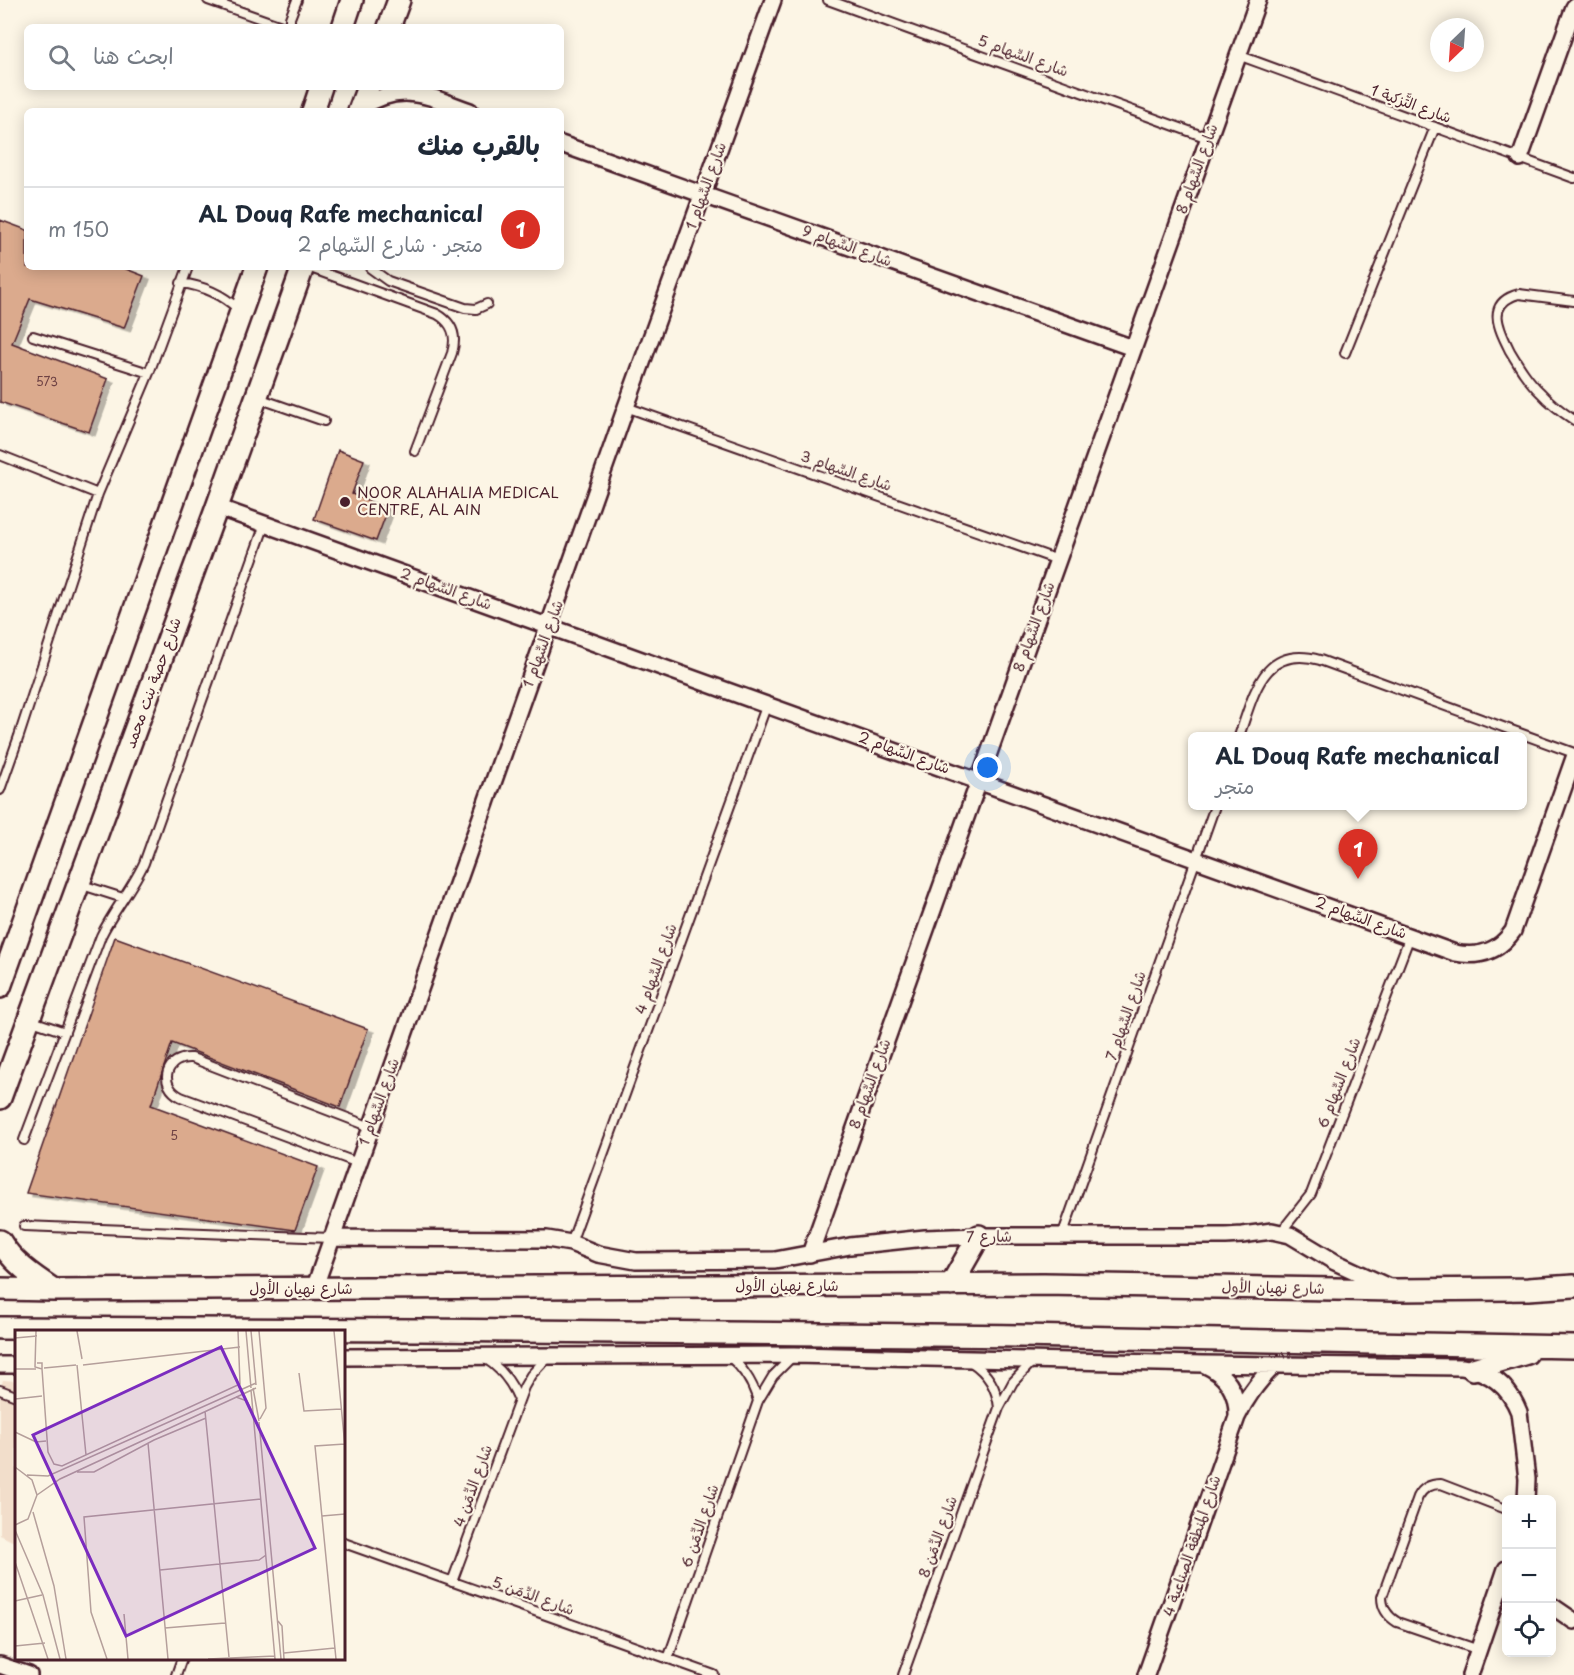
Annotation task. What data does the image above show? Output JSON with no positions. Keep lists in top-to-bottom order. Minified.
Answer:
{"streets":{"main road":["شارع حصة بنت محمد","شارع نهيان الأول"],"street":["شارع السِّهام 8","شارع السِّهام 1","شارع السِّهام 9","شارع السِّهام 2","شارع 7","شارع المنطقة الصناعية 4"],"lane":["شارع السِّهام 5","شارع التَّزكية 1","شارع السِّهام 3","شارع السِّهام 4","شارع السِّهام 7","شارع السِّهام 6","شارع الدِّمَن 4","شارع الدِّمَن 6","شارع الدِّمَن 8","شارع الدِّمَن 5"]},"crossings":[["شارع السِّهام 5","شارع السِّهام 8"],["شارع التَّزكية 1","شارع السِّهام 8"],["شارع السِّهام 8","شارع السِّهام 9"],["شارع السِّهام 8","شارع السِّهام 3"],["شارع السِّهام 8","شارع السِّهام 2"],["شارع السِّهام 8","شارع 7"],["شارع السِّهام 1","شارع السِّهام 9"],["شارع السِّهام 1","شارع السِّهام 3"],["شارع السِّهام 1","شارع السِّهام 2"],["شارع السِّهام 1","شارع 7"],["شارع السِّهام 1","شارع نهيان الأول"],["شارع السِّهام 2","شارع حصة بنت محمد"],["شارع السِّهام 2","شارع السِّهام 4"],["شارع السِّهام 2","شارع السِّهام 7"],["شارع السِّهام 2","شارع السِّهام 6"],["شارع السِّهام 4","شارع 7"],["شارع السِّهام 7","شارع 7"],["شارع السِّهام 6","شارع 7"],["شارع 7","شارع نهيان الأول"],["شارع الدِّمَن 4","شارع الدِّمَن 5"],["شارع الدِّمَن 6","شارع الدِّمَن 5"]],"places":["NOOR ALAHALIA MEDICAL CENTRE, AL AIN"],"house_numbers":["573","5"],"north":"bottom left","page":{"search":"ابحث هنا","heading":"بالقرب منك","list":[{"mark":"1","name":"AL Douq Rafe mechanical","note":"متجر · شارع السِّهام 2","value":"150 m"}],"popup":["AL Douq Rafe mechanical","متجر"],"pins":"1","map_buttons":["+","−"]}}
